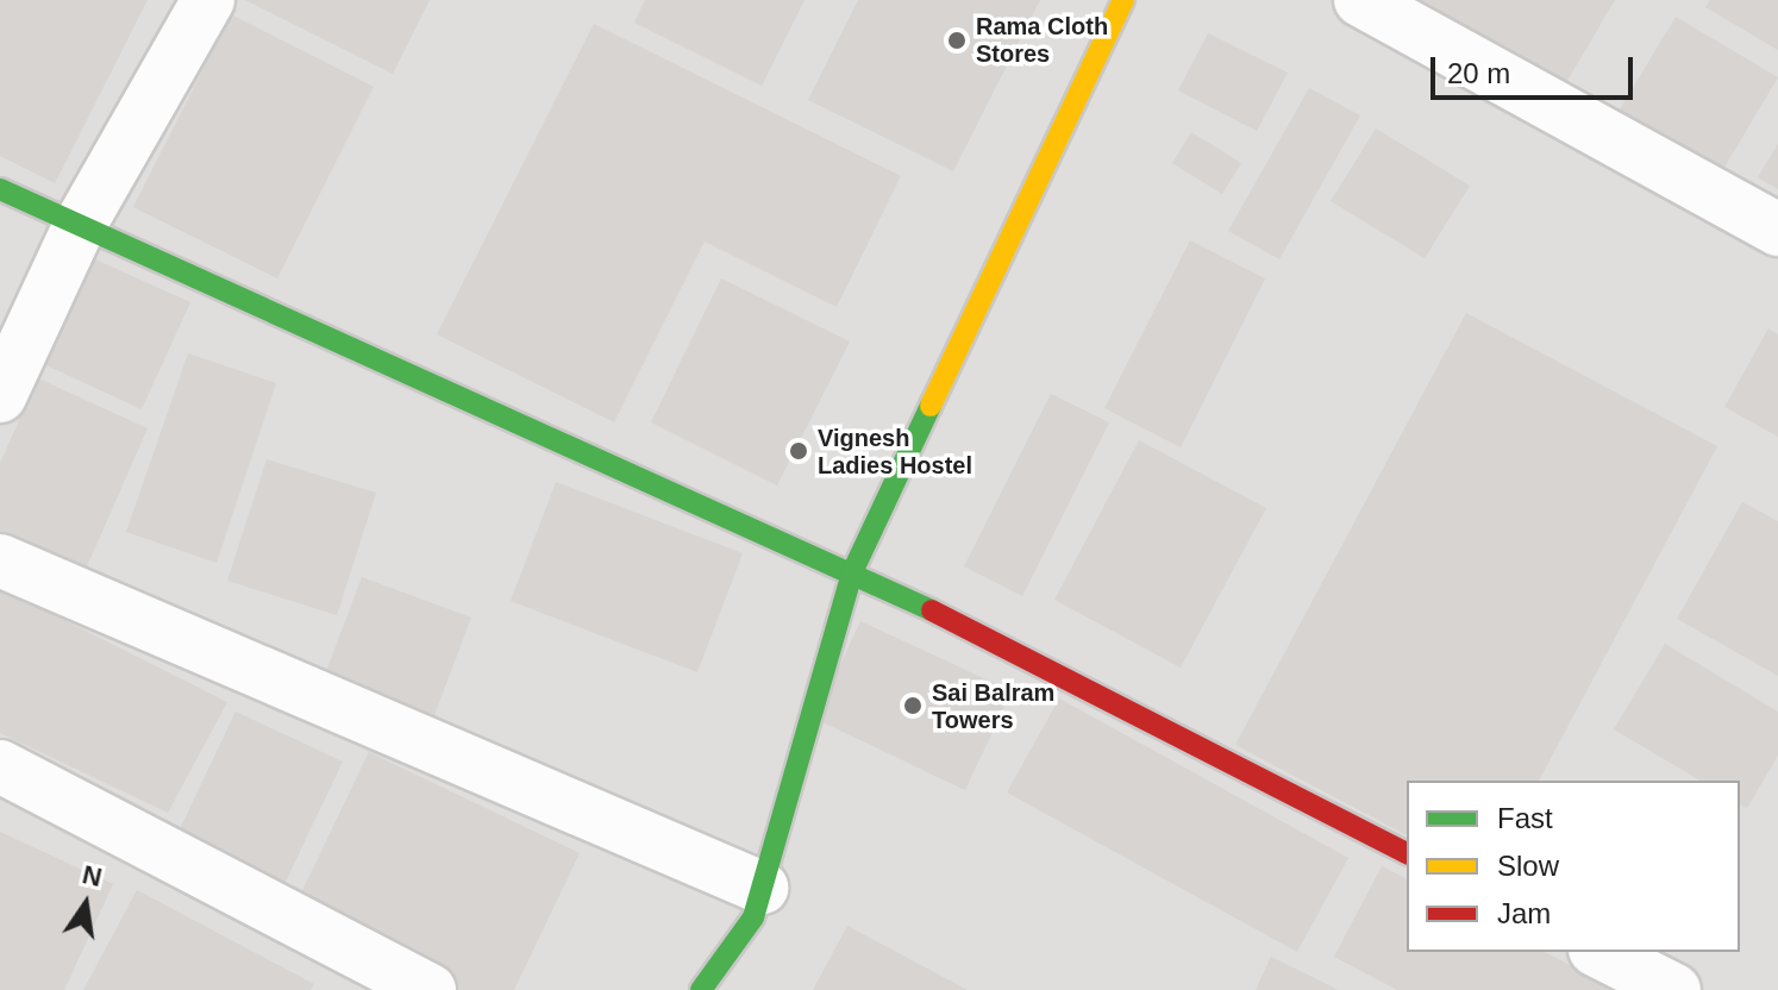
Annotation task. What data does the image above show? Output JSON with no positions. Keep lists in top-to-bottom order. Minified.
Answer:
{"places":["Rama Cloth Stores","Vignesh Ladies Hostel","Sai Balram Towers"],"legend":["Fast","Slow","Jam"],"scale_bar":"20 m","north":"top"}
